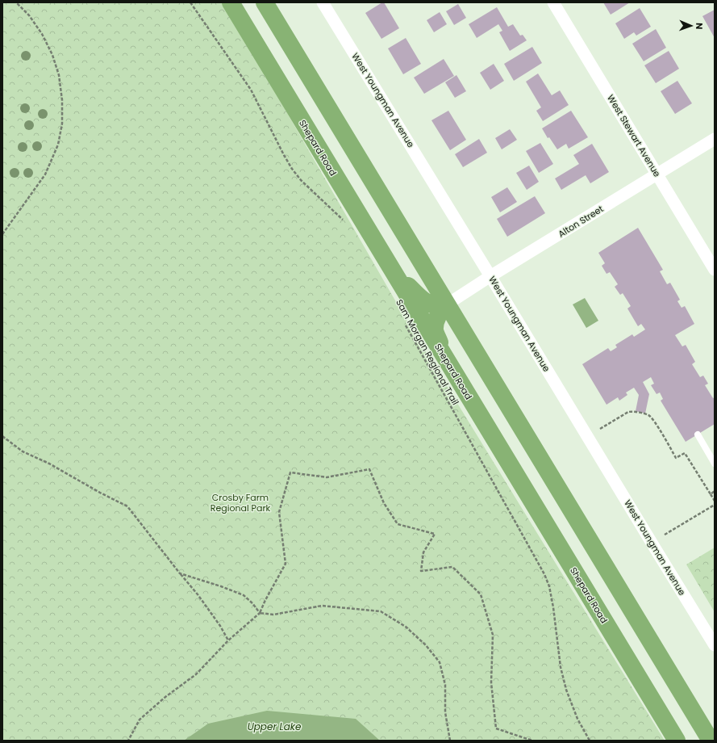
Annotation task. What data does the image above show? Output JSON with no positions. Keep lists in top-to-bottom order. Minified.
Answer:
{"streets":{"highway":["Shepard Road"],"street":["West Youngman Avenue","West Stewart Avenue","Alton Street"],"path":["Sam Morgan Regional Trail"]},"crossings":[["West Youngman Avenue","Alton Street"],["West Stewart Avenue","Alton Street"]],"water":["Upper Lake"],"parks":["Crosby Farm Regional Park"],"north":"right"}
